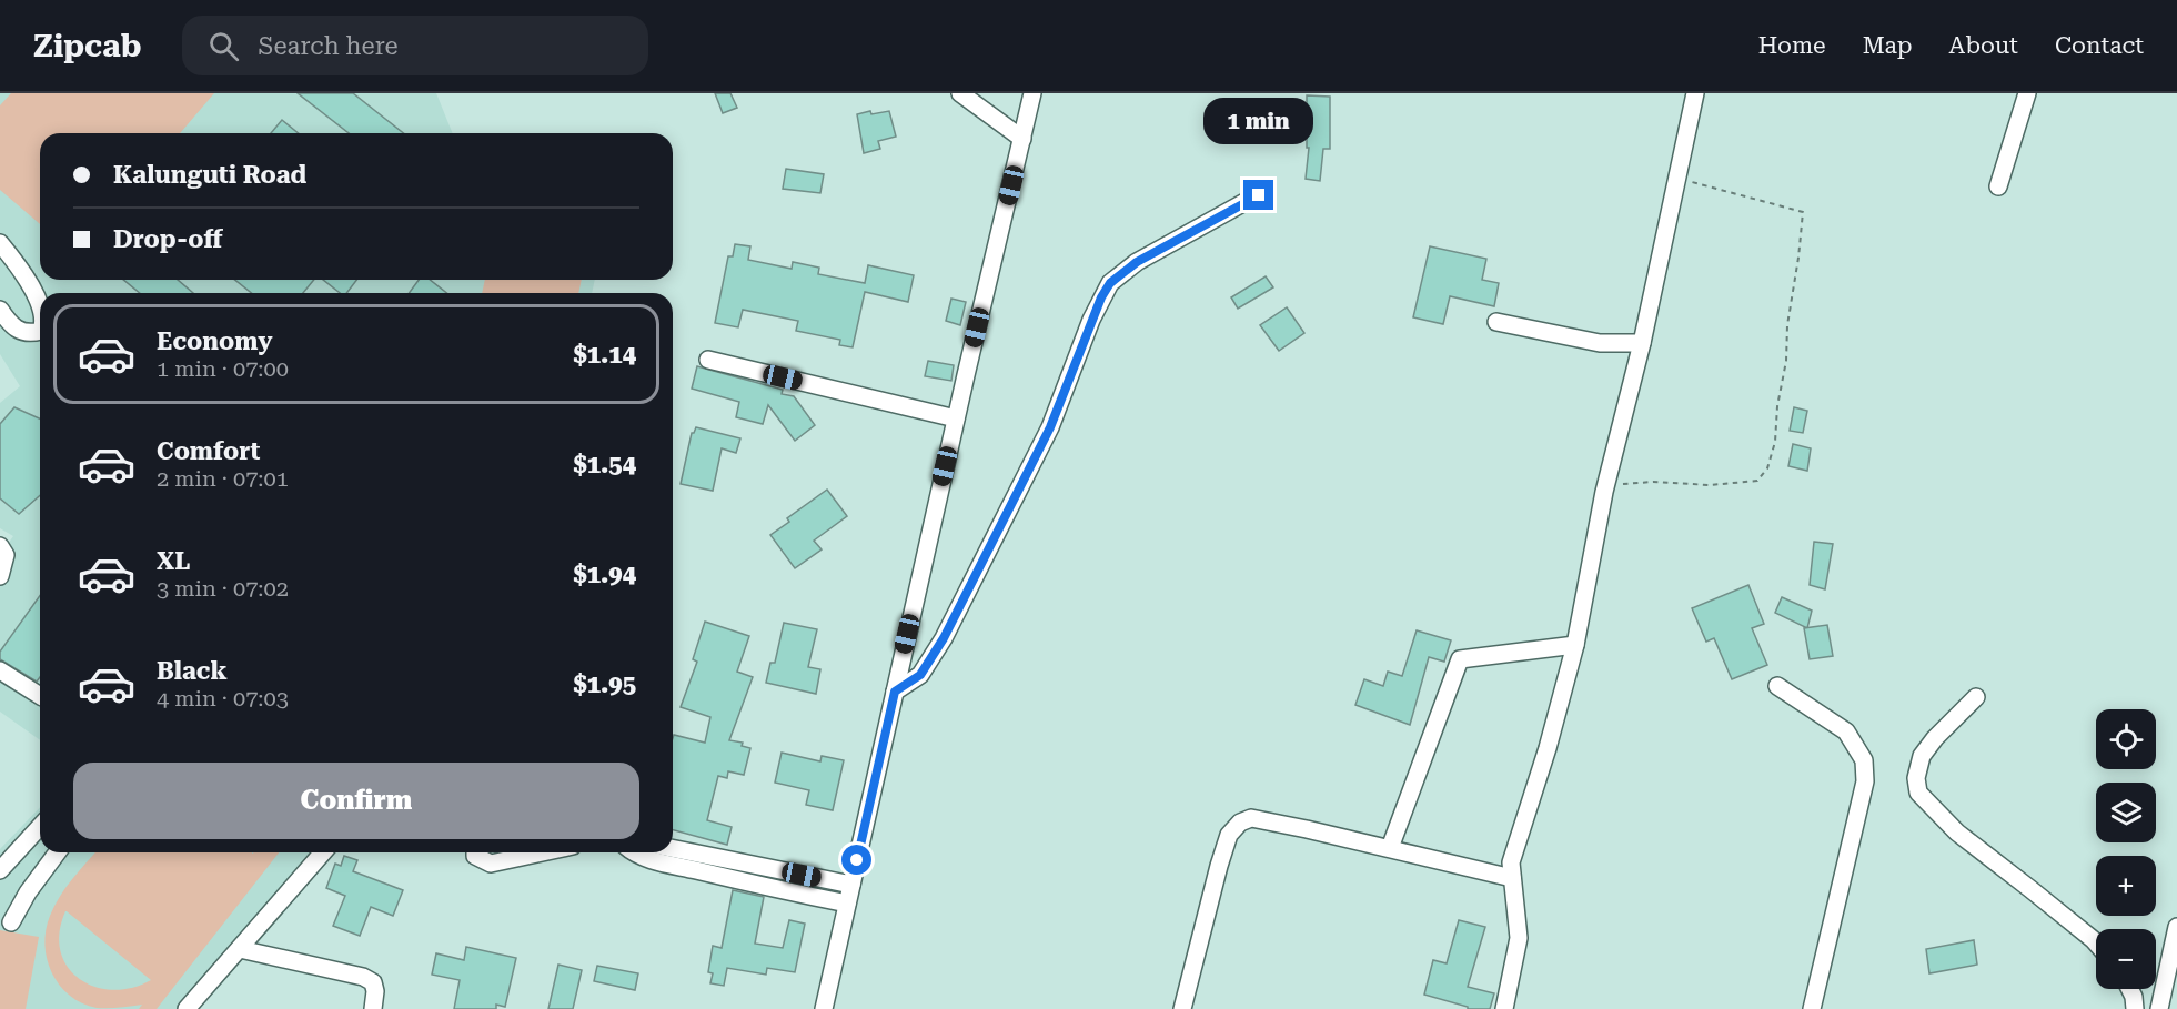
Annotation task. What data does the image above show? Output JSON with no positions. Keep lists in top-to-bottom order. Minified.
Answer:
{"page":{"header":"Zipcab","search":"Search here","nav":["Home","Map","About","Contact"],"bubble":"1 min","banner":["Kalunguti Road","Drop-off"],"list":[{"name":"Economy","note":"1 min · 07:00","value":"$1.14"},{"name":"Comfort","note":"2 min · 07:01","value":"$1.54"},{"name":"XL","note":"3 min · 07:02","value":"$1.94"},{"name":"Black","note":"4 min · 07:03","value":"$1.95"}],"map_buttons":["+","−"],"buttons":"Confirm"}}
